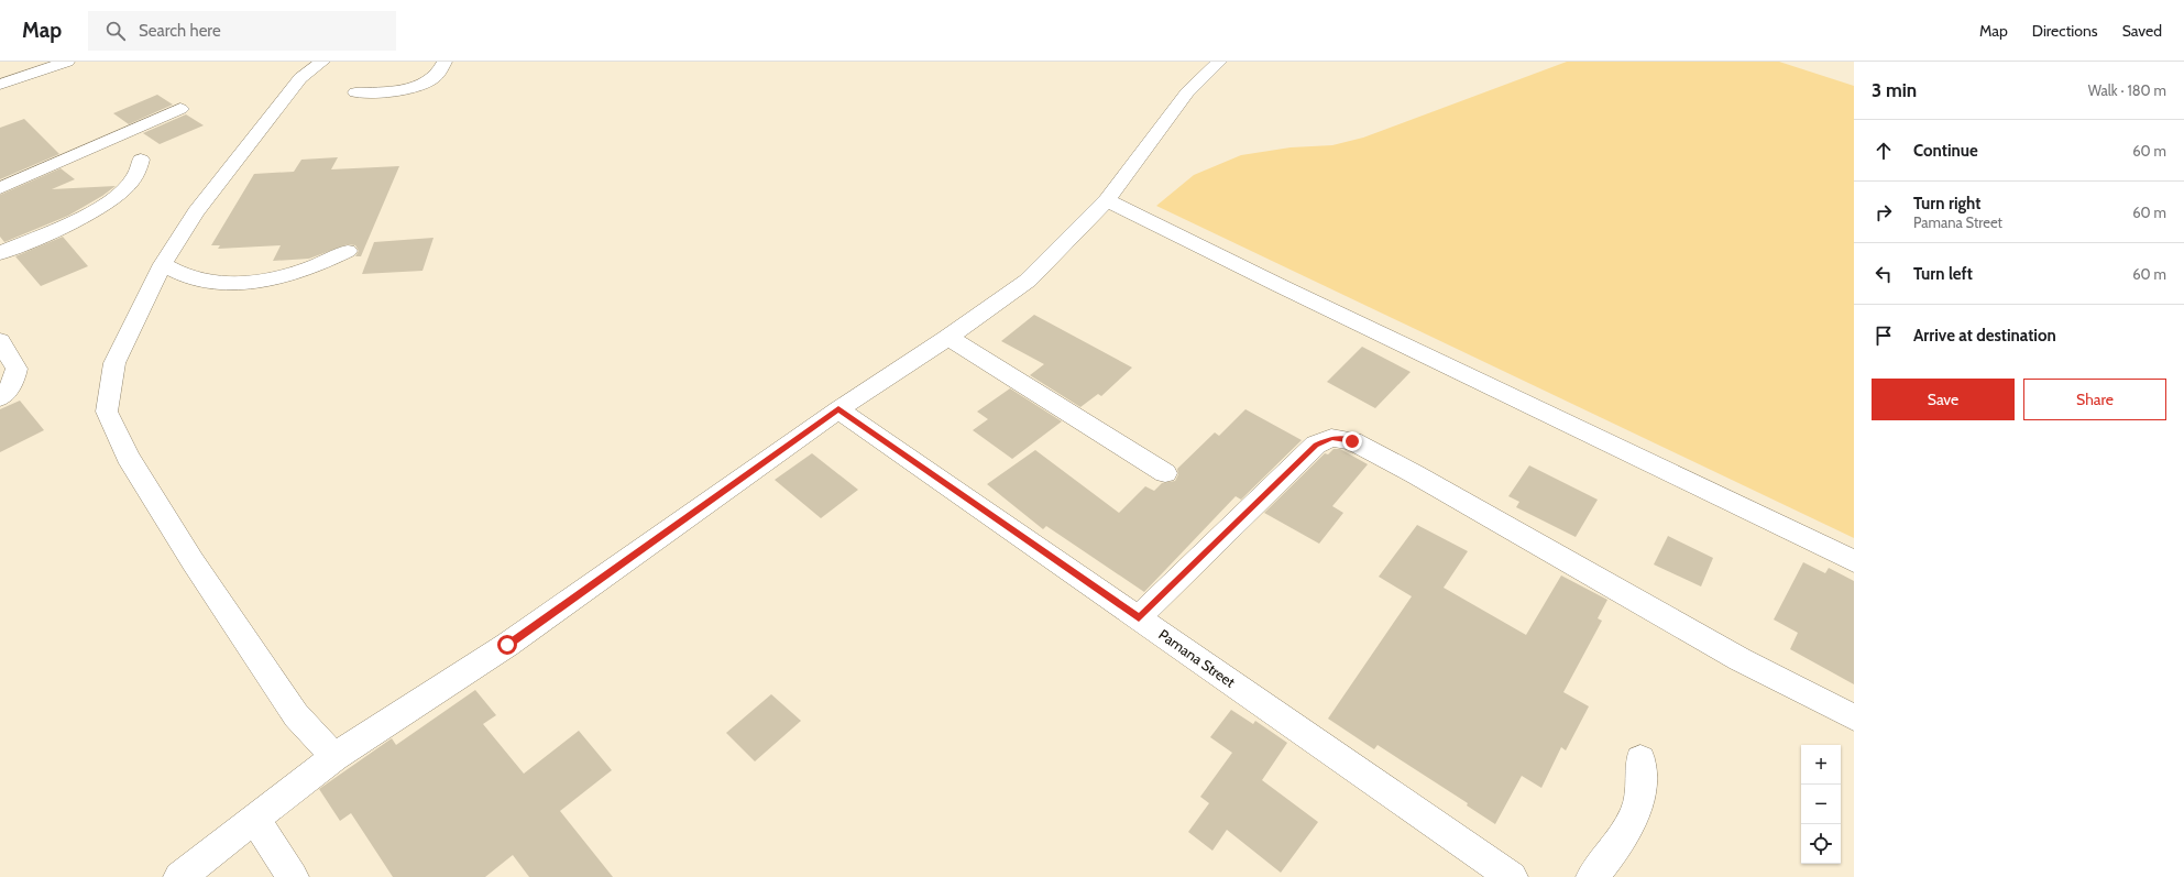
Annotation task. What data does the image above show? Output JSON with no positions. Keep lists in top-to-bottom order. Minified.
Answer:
{"streets":{"street":["Pamana Street"]},"page":{"header":"Map","search":"Search here","nav":["Map","Directions","Saved"],"heading":["3 min","Walk · 180 m"],"list":[["Continue","60 m"],["Turn right","Pamana Street","60 m"],["Turn left","60 m"],"Arrive at destination"],"buttons":["Save","Share"],"map_buttons":["+","−"]}}
